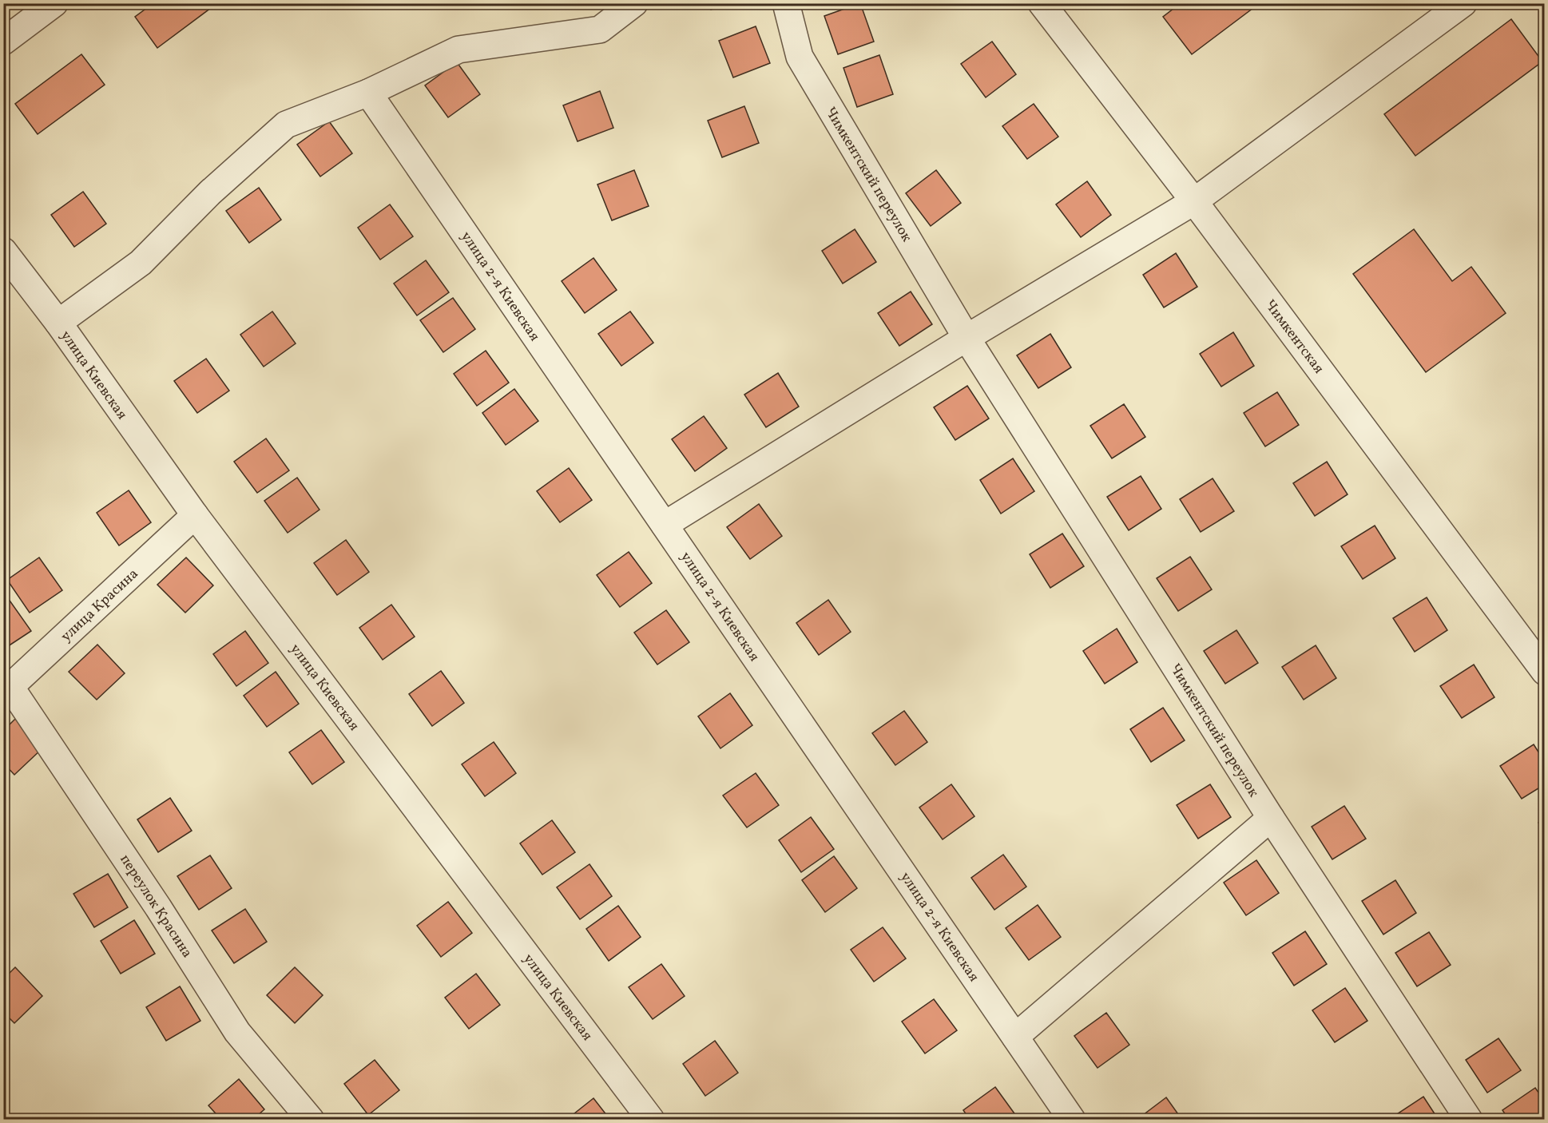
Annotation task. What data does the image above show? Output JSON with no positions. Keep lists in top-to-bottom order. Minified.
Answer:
{"streets":{"street":["Чимкентский переулок","улица 2-я Киевская","Чимкентская","улица Киевская","улица Красина","переулок Красина"]},"crossings":[["улица Киевская","улица Красина"],["улица Красина","переулок Красина"]]}
